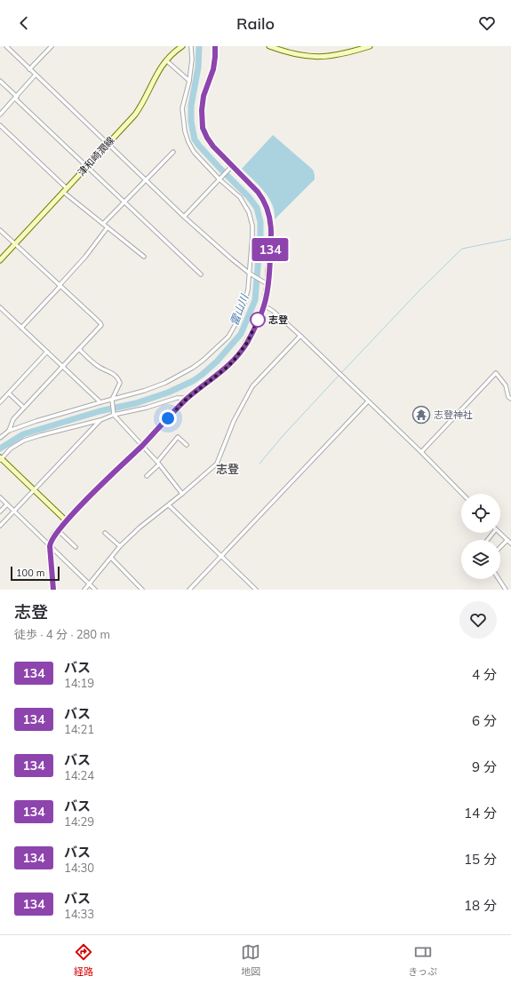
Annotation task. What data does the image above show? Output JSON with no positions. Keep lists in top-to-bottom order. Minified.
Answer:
{"streets":{"main road":["津和崎潤線"]},"districts":["志登"],"water":["雷山川"],"places":{"other":["志登"],"temple":["志登神社"]},"lines":["bus line 134"],"scale_bar":"100 m","page":{"header":"Railo","on_map":"134","scale":"100 m","heading":["志登","徒歩 · 4 分 · 280 m"],"list":[{"mark":"134","name":"バス","note":"14:19","value":"4 分"},{"mark":"134","name":"バス","note":"14:21","value":"6 分"},{"mark":"134","name":"バス","note":"14:24","value":"9 分"},{"mark":"134","name":"バス","note":"14:29","value":"14 分"},{"mark":"134","name":"バス","note":"14:30","value":"15 分"},{"mark":"134","name":"バス","note":"14:33","value":"18 分"}],"tabs":["経路","地図","きっぷ"]}}
